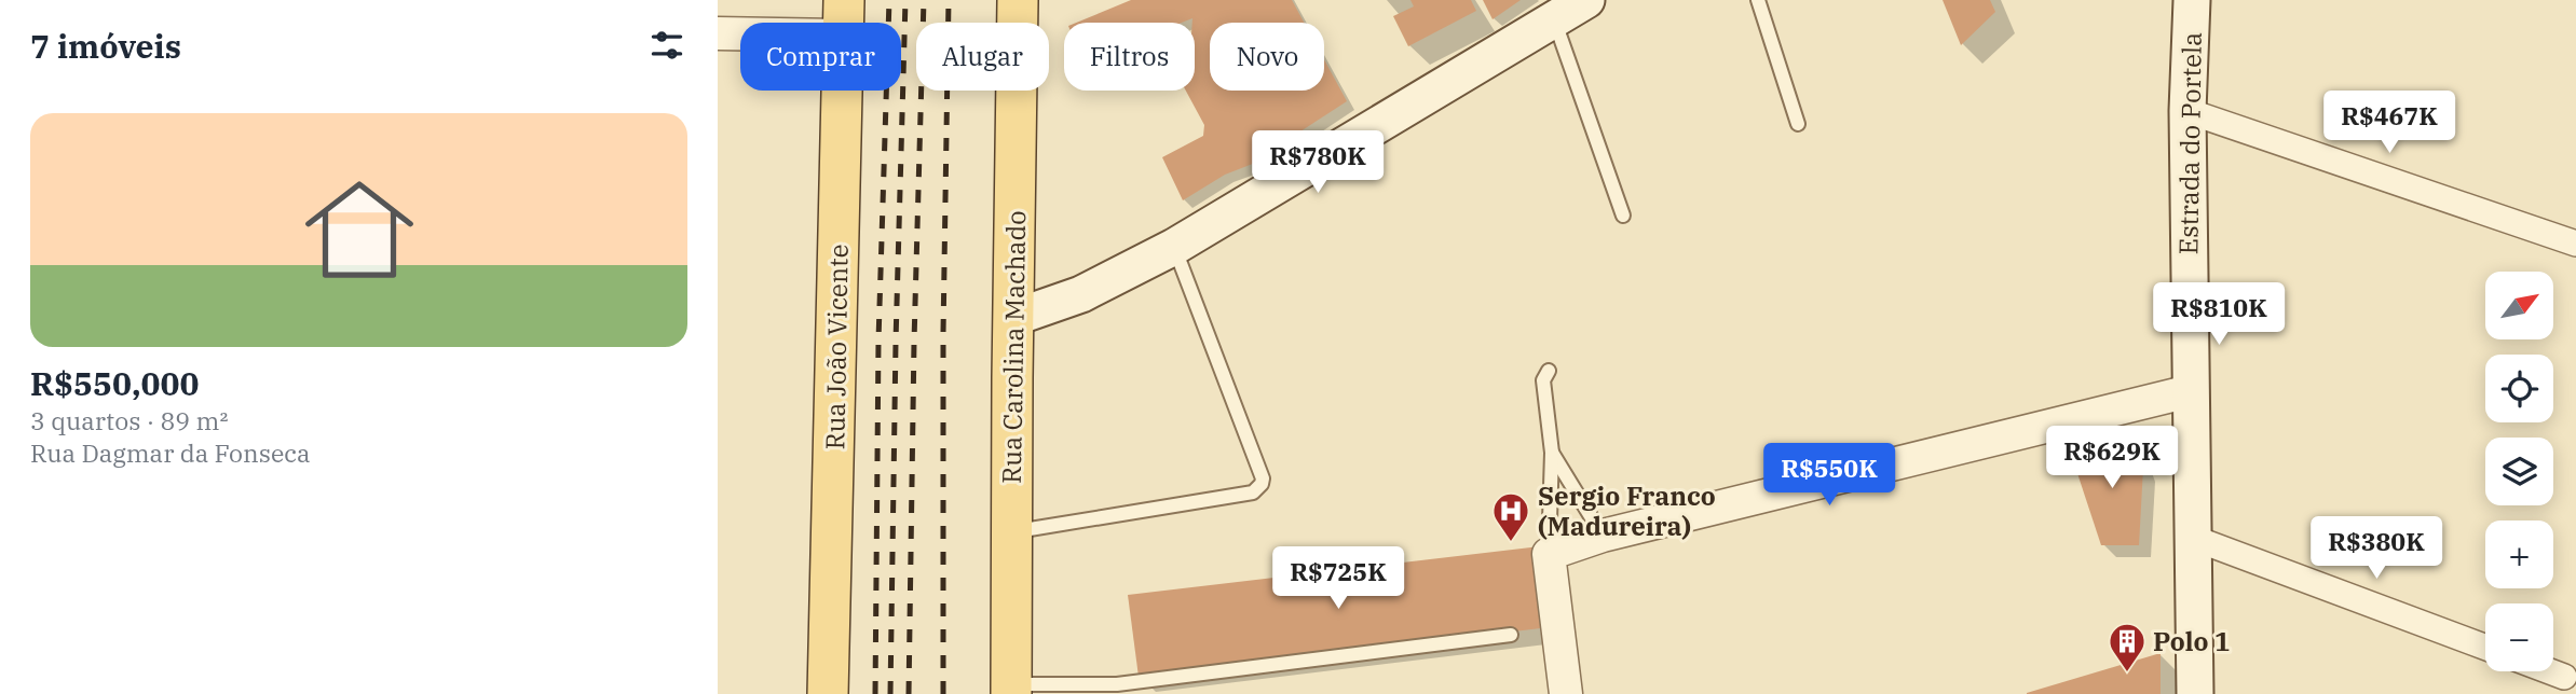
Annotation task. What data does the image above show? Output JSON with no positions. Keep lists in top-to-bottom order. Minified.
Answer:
{"streets":{"main road":["Estrada do Portela","Rua João Vicente","Rua Carolina Machado"]},"places":{"hospital":["Sergio Franco (Madureira)"],"building":["Polo 1"]},"north":"top right","page":{"heading":"7 imóveis","chip":["Comprar","Alugar","Filtros","Novo"],"list":[{"name":"R$550,000","note":"3 quartos · 89 m² · Rua Dagmar da Fonseca"}],"price":["R$467K","R$780K","R$810K","R$629K","R$550K","R$380K","R$725K"],"map_buttons":["+","−"]}}
